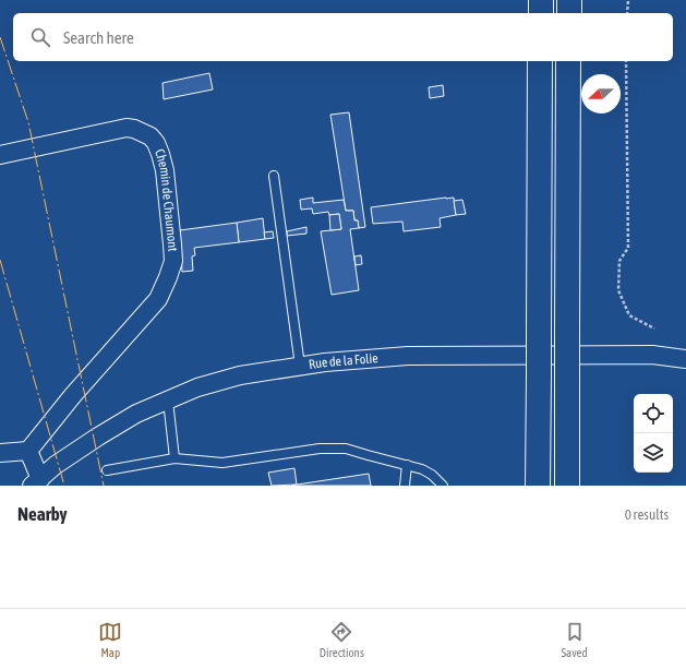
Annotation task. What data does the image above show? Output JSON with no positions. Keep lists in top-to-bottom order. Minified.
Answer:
{"streets":{"street":["Chemin de Chaumont","Rue de la Folie"]},"north":"left","page":{"search":"Search here","heading":["Nearby","0 results"],"nav":["Map","Directions","Saved"]}}
